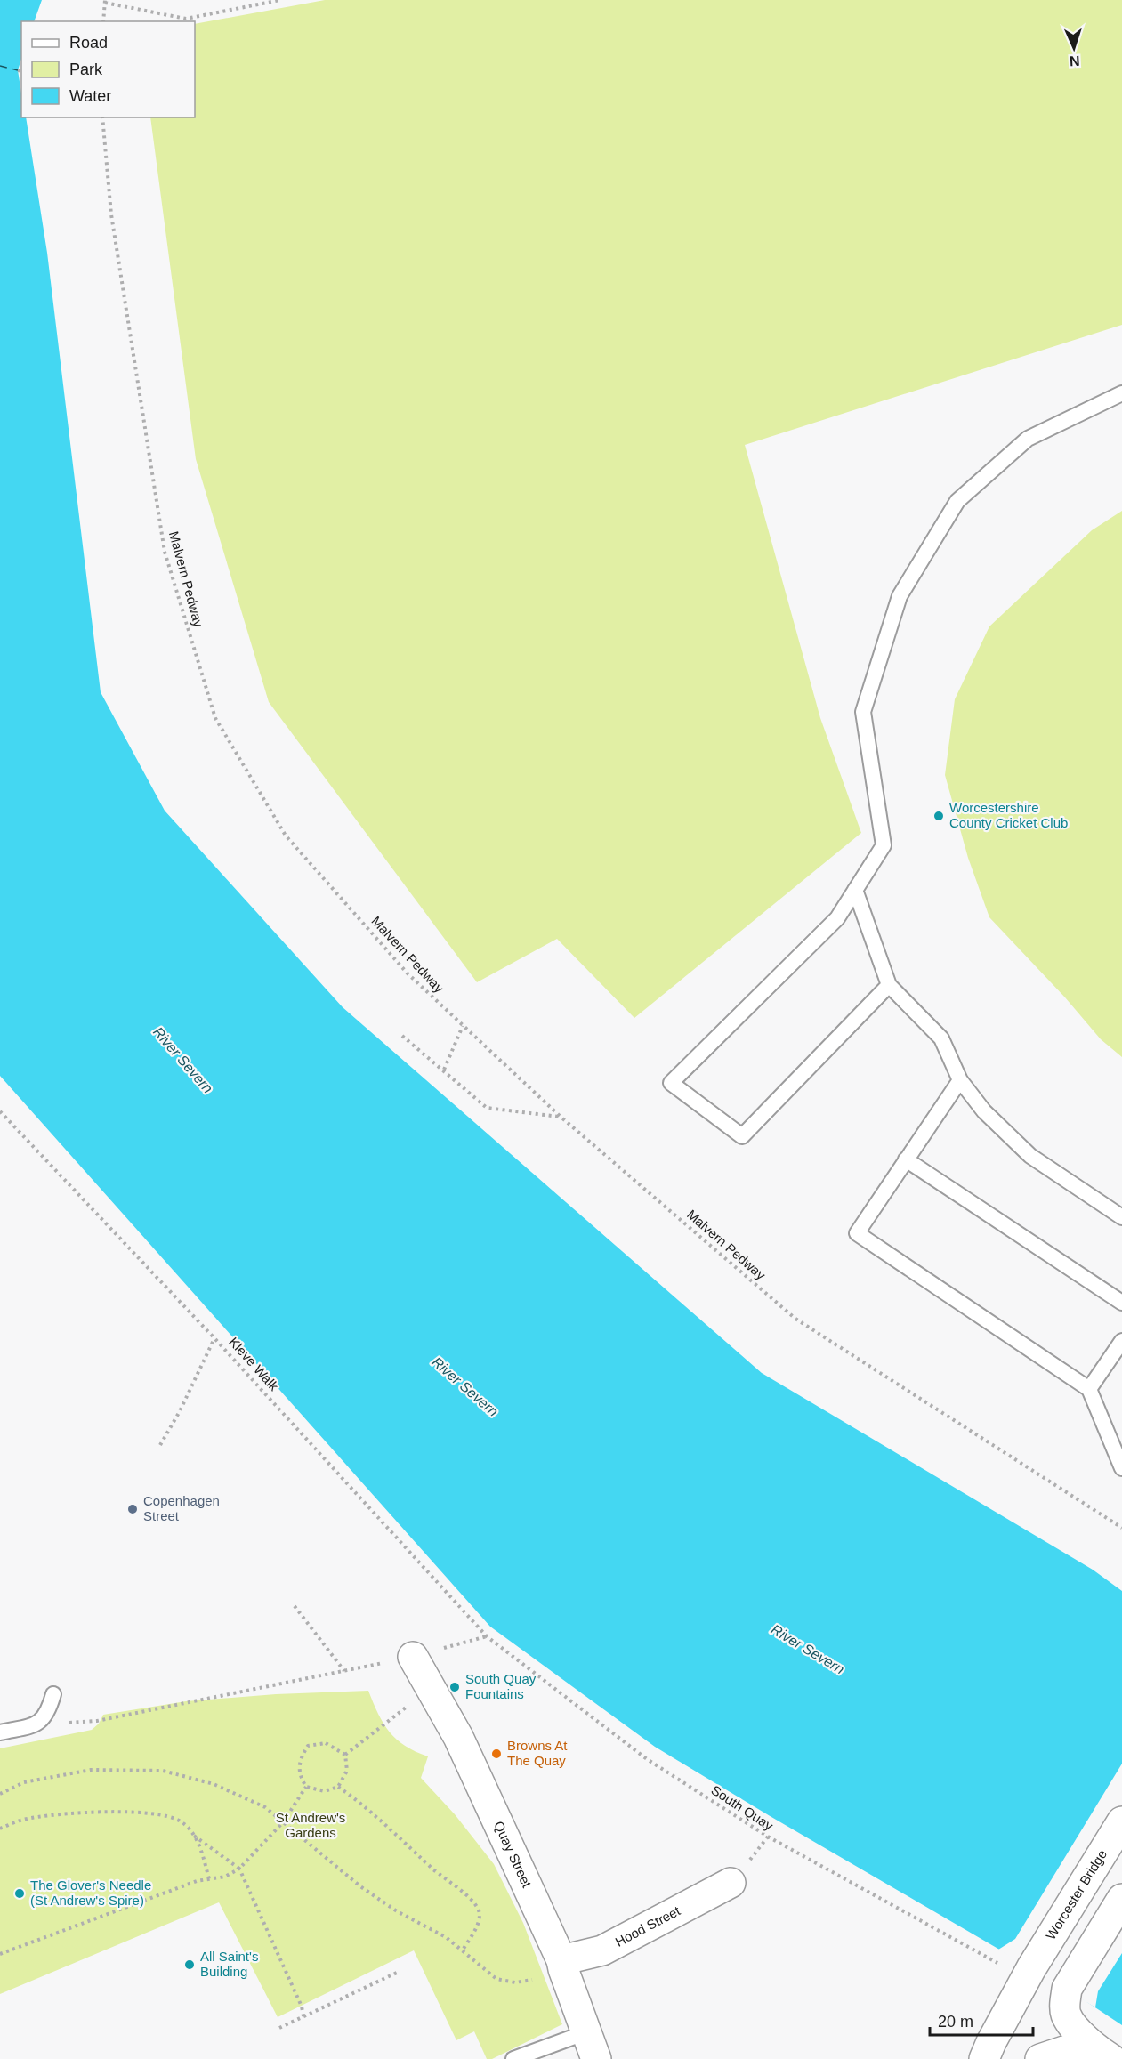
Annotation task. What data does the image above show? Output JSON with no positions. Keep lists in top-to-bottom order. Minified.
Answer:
{"streets":{"street":["Quay Street","Worcester Bridge","Hood Street"],"path":["Malvern Pedway","Kleve Walk","South Quay"]},"crossings":[["Kleve Walk","South Quay"],["Quay Street","Hood Street"]],"water":["River Severn"],"parks":["St Andrew's Gardens"],"places":["Worcestershire County Cricket Club","Copenhagen Street","South Quay Fountains","Browns At The Quay","The Glover's Needle (St Andrew's Spire)","All Saint's Building"],"legend":["Road","Park","Water"],"scale_bar":"20 m","north":"bottom"}
